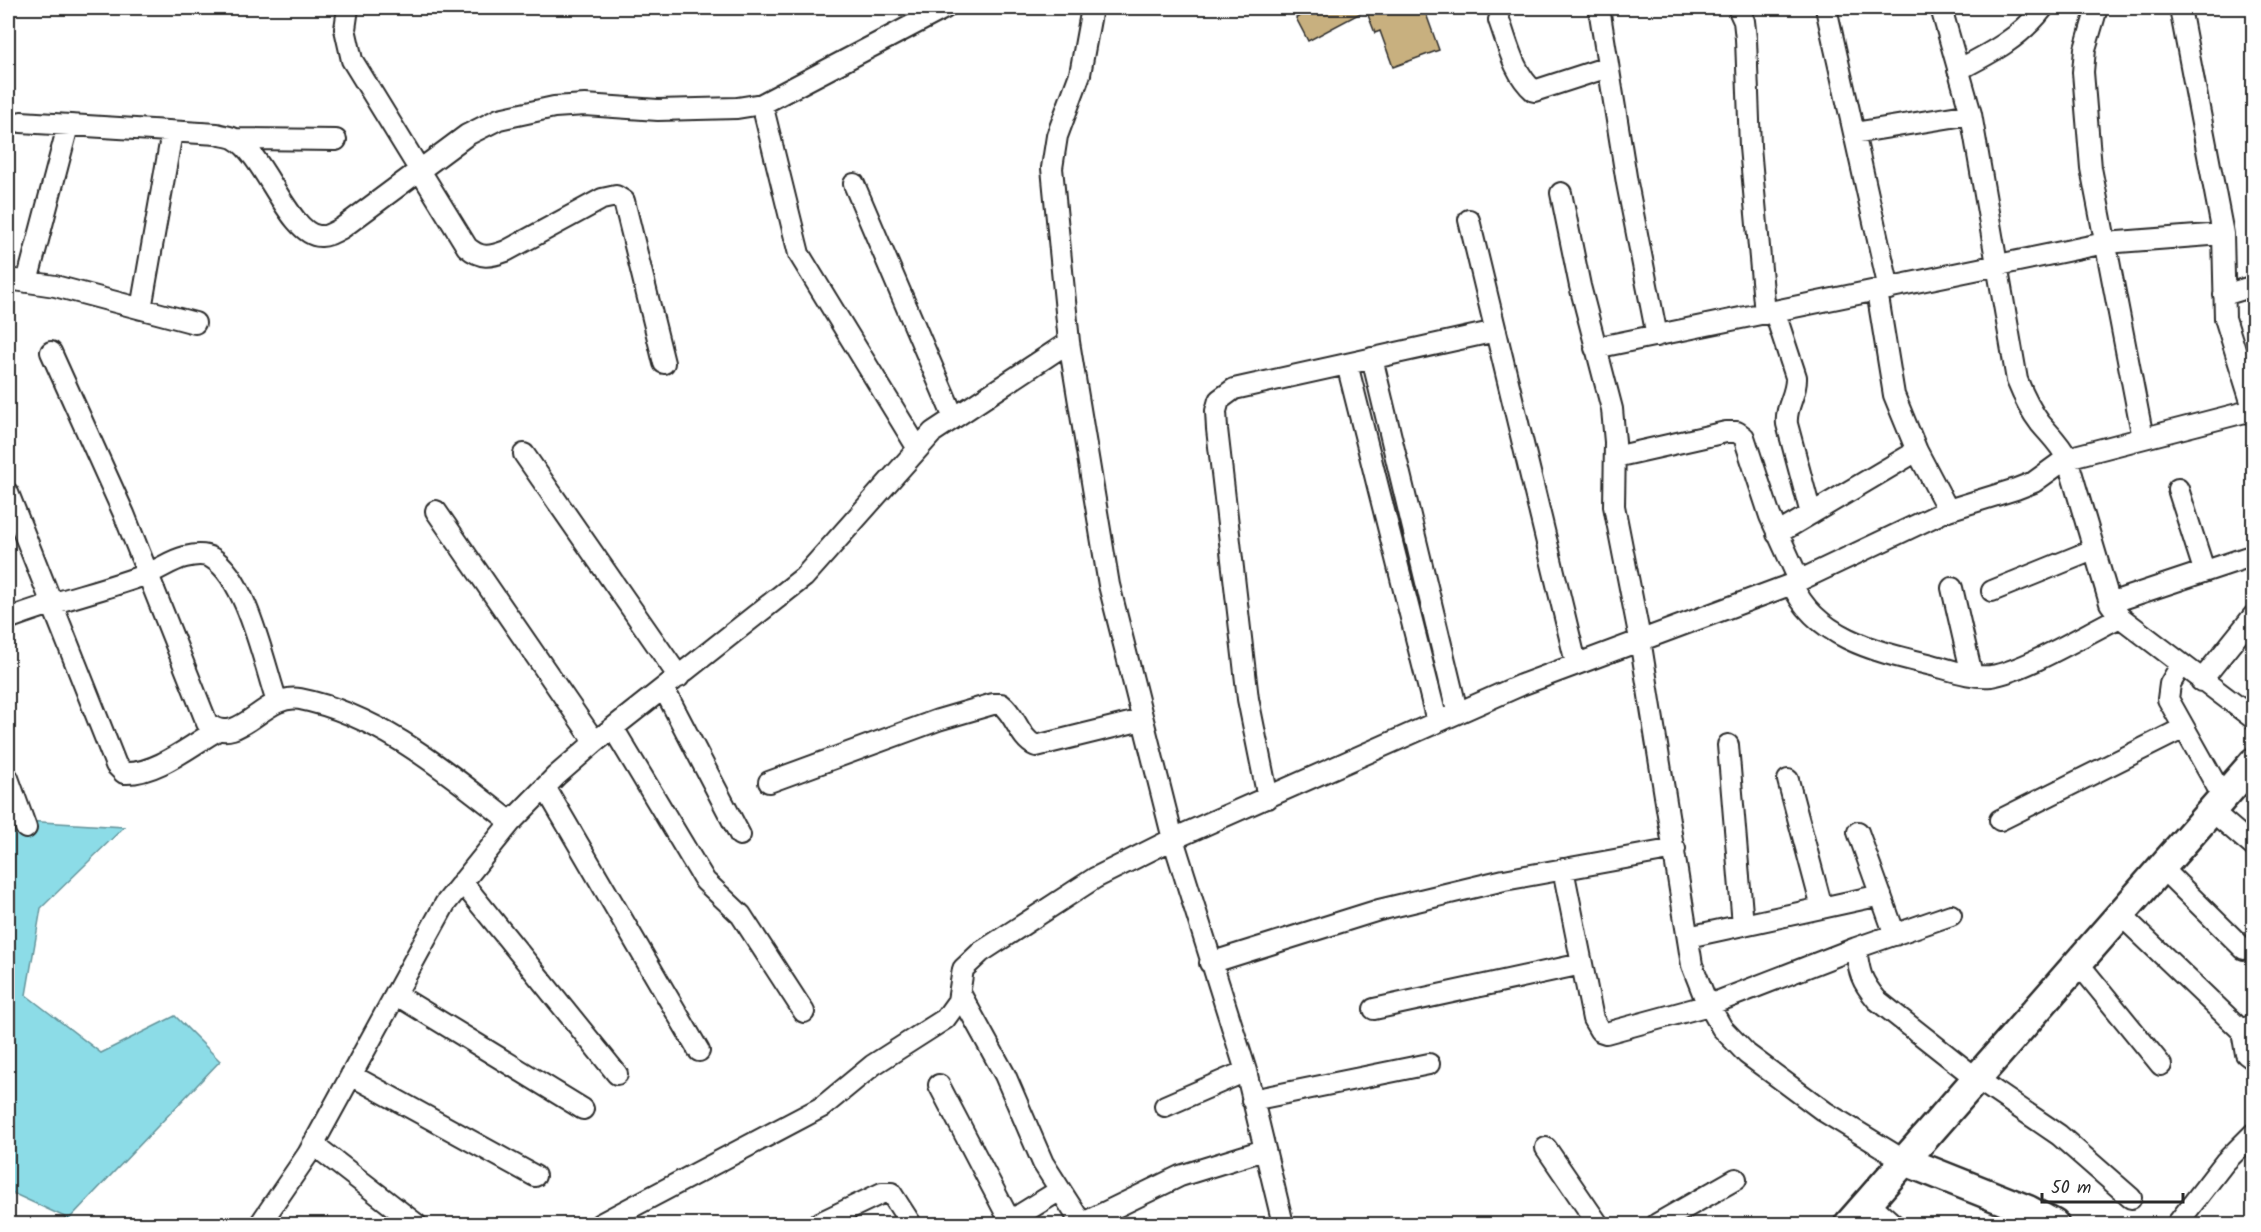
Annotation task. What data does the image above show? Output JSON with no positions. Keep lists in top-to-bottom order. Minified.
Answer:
{"scale_bar":"50 m"}
